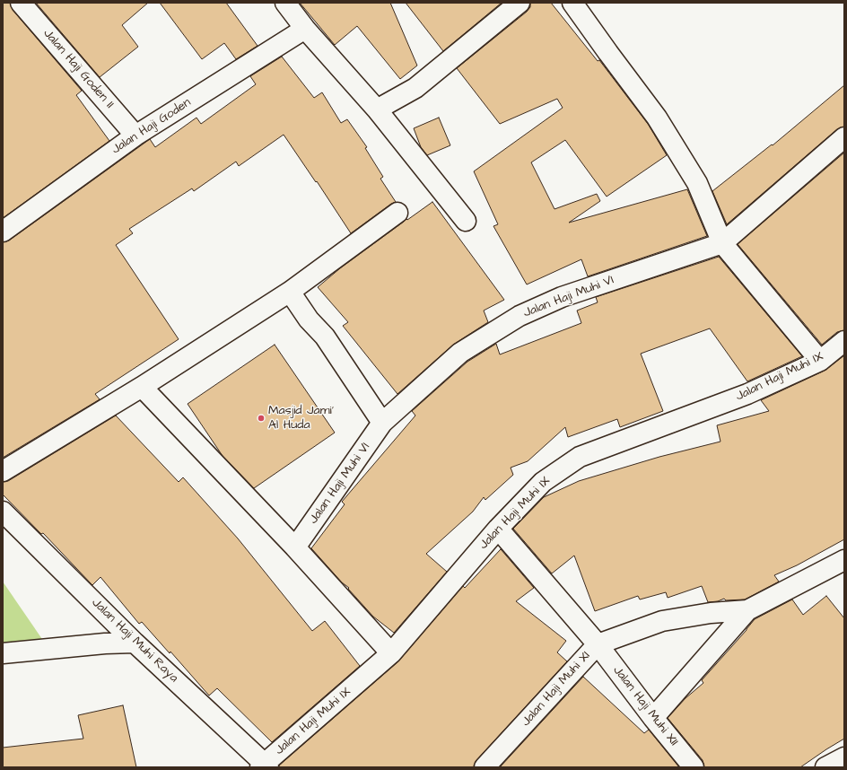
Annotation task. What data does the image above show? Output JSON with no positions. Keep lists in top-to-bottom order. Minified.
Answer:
{"streets":{"street":["Jalan Haji Goden II","Jalan Haji Goden","Jalan Haji Muhi VI","Jalan Haji Muhi IX","Jalan Haji Muhi Raya","Jalan Haji Muhi XI","Jalan Haji Muhi XII"]},"crossings":[["Jalan Haji Goden II","Jalan Haji Goden"],["Jalan Haji Muhi IX","Jalan Haji Muhi Raya"],["Jalan Haji Muhi IX","Jalan Haji Muhi XI"],["Jalan Haji Muhi XI","Jalan Haji Muhi XII"]],"places":["Masjid Jami' Al Huda"]}
